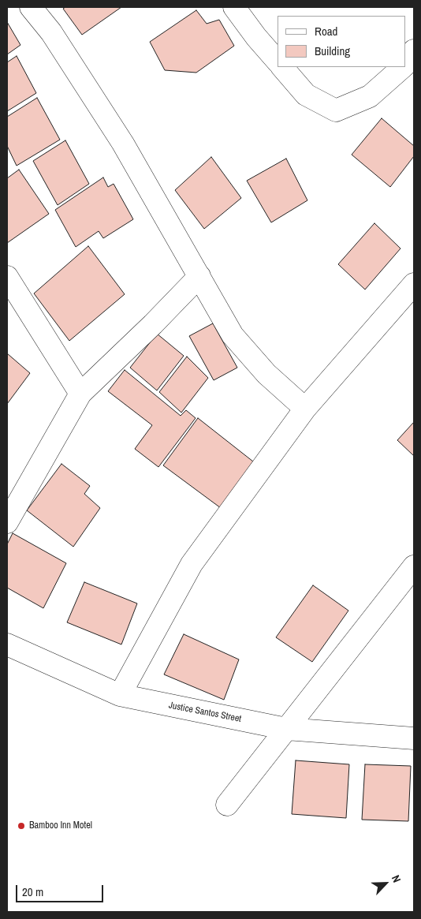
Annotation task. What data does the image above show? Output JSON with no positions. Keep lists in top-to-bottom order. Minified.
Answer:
{"streets":{"street":["Justice Santos Street"]},"places":["Bamboo Inn Motel"],"legend":["Road","Building"],"scale_bar":"20 m","north":"top right"}
